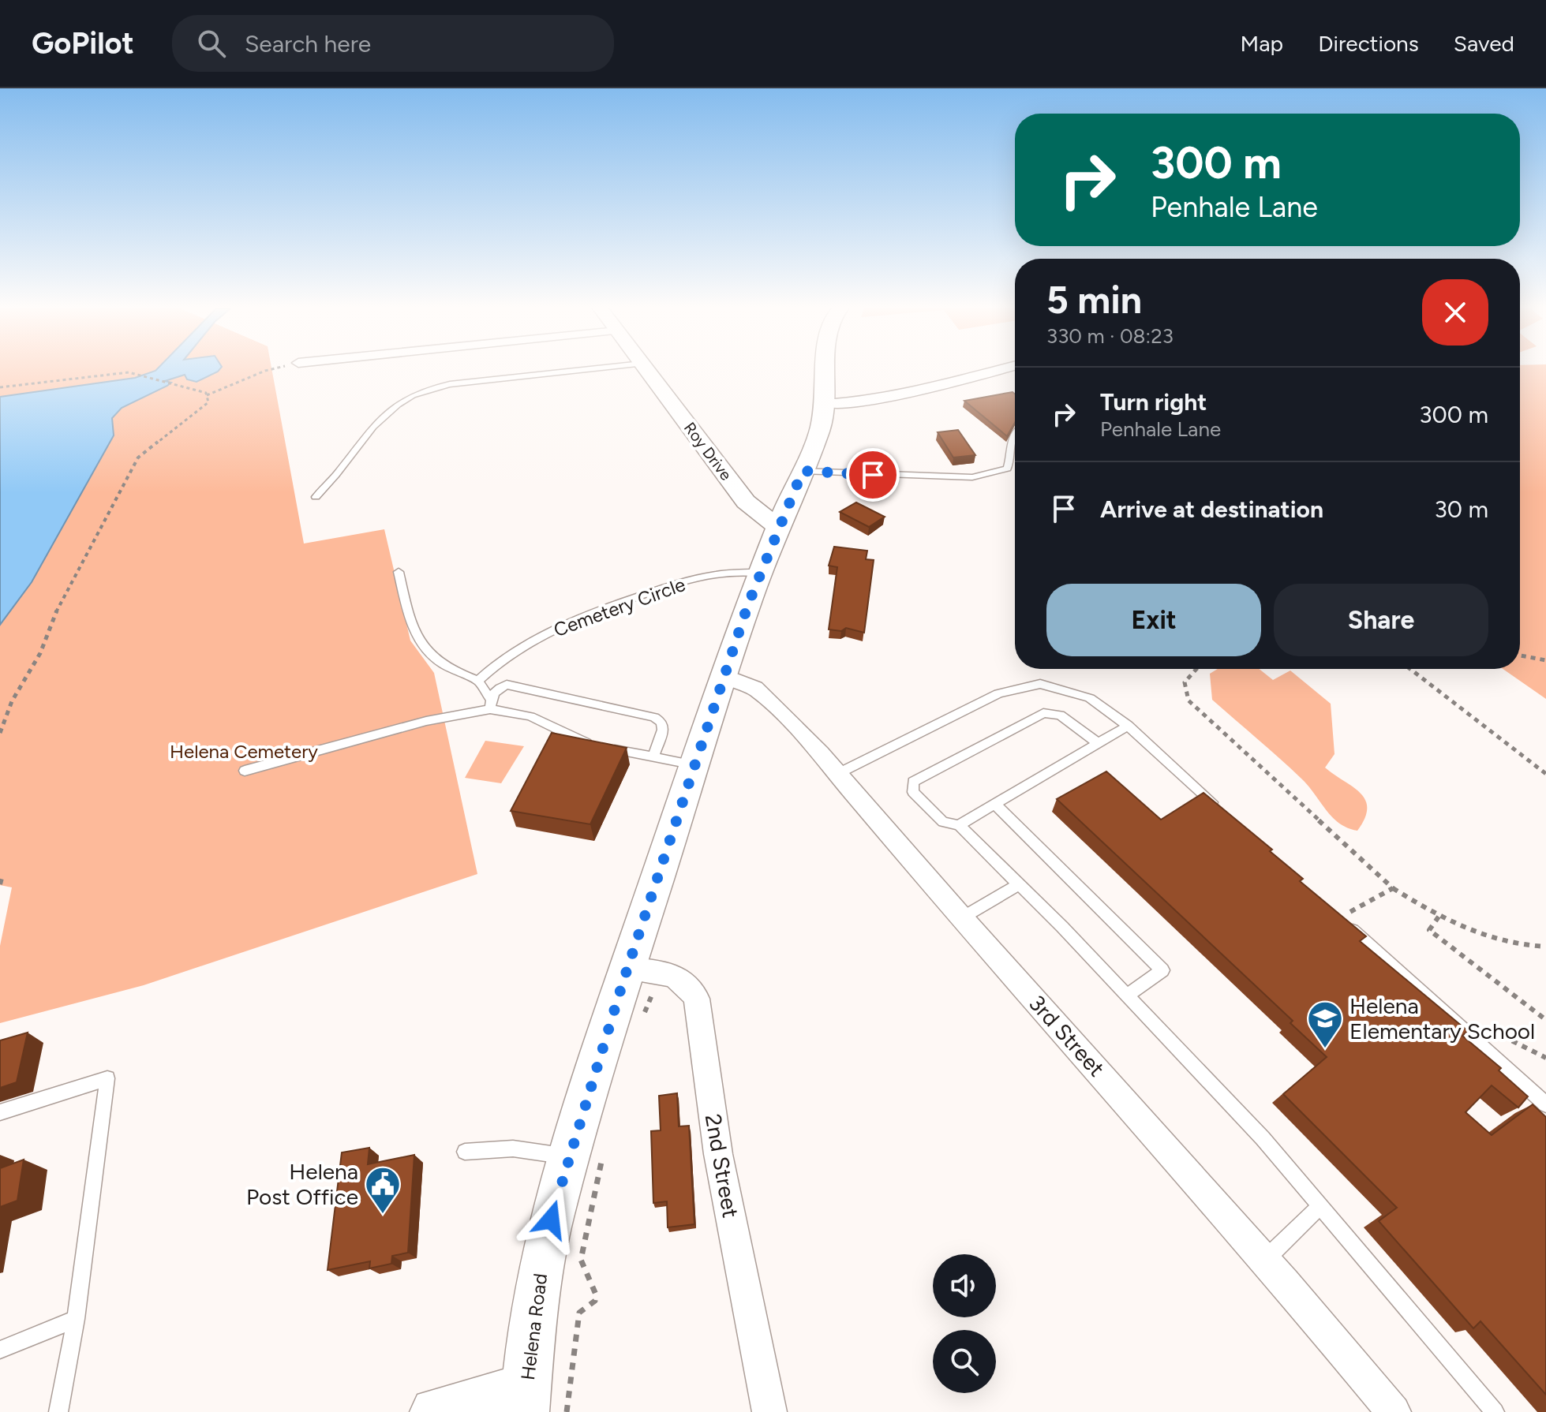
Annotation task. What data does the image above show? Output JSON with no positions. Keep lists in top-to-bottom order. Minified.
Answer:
{"streets":{"main road":["Roy Drive","Helena Road"],"street":["3rd Street","2nd Street"],"lane":["Cemetery Circle"]},"crossings":[["Roy Drive","Helena Road"],["Cemetery Circle","Helena Road"],["3rd Street","Helena Road"],["2nd Street","Helena Road"]],"parks":["Helena Cemetery"],"places":{"school or university":["Helena Elementary School"],"public building":["Helena Post Office"]},"page":{"header":"GoPilot","search":"Search here","nav":["Map","Directions","Saved"],"turn":["300 m","Penhale Lane"],"heading":["5 min","330 m · 08:23"],"list":[{"name":"Turn right","note":"Penhale Lane","value":"300 m"},{"name":"Arrive at destination","value":"30 m"}],"buttons":["Exit","Share"]}}
